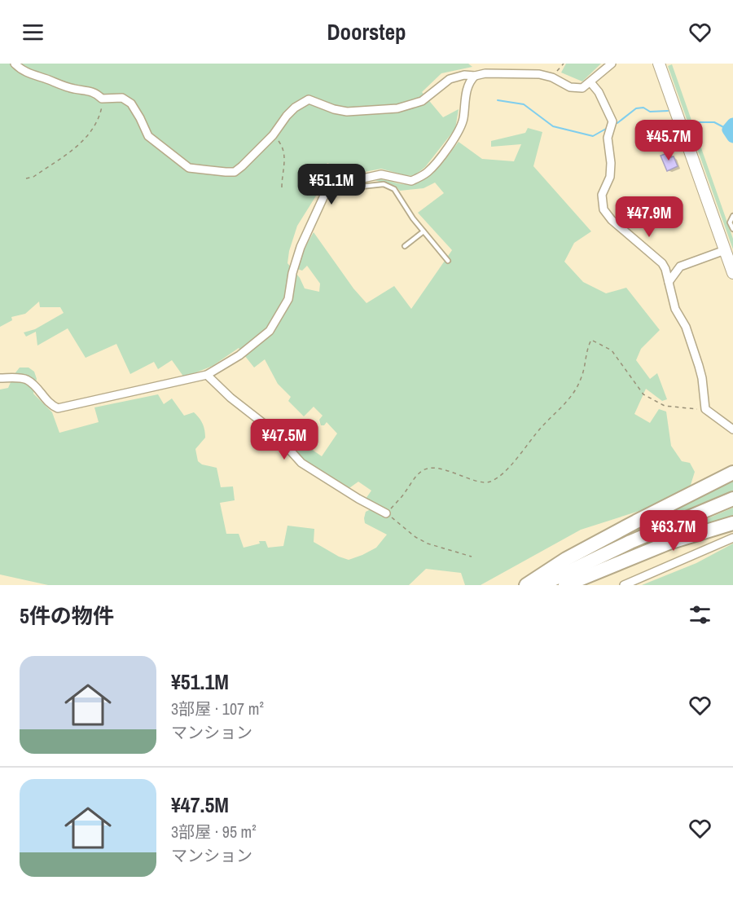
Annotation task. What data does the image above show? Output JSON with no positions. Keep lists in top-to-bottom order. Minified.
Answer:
{"page":{"header":"Doorstep","price":["¥45.7M","¥51.1M","¥47.9M","¥47.5M","¥63.7M"],"heading":"5件の物件","list":[{"name":"¥51.1M","note":"3部屋 · 107 m² · マンション"},{"name":"¥47.5M","note":"3部屋 · 95 m² · マンション"}]}}
